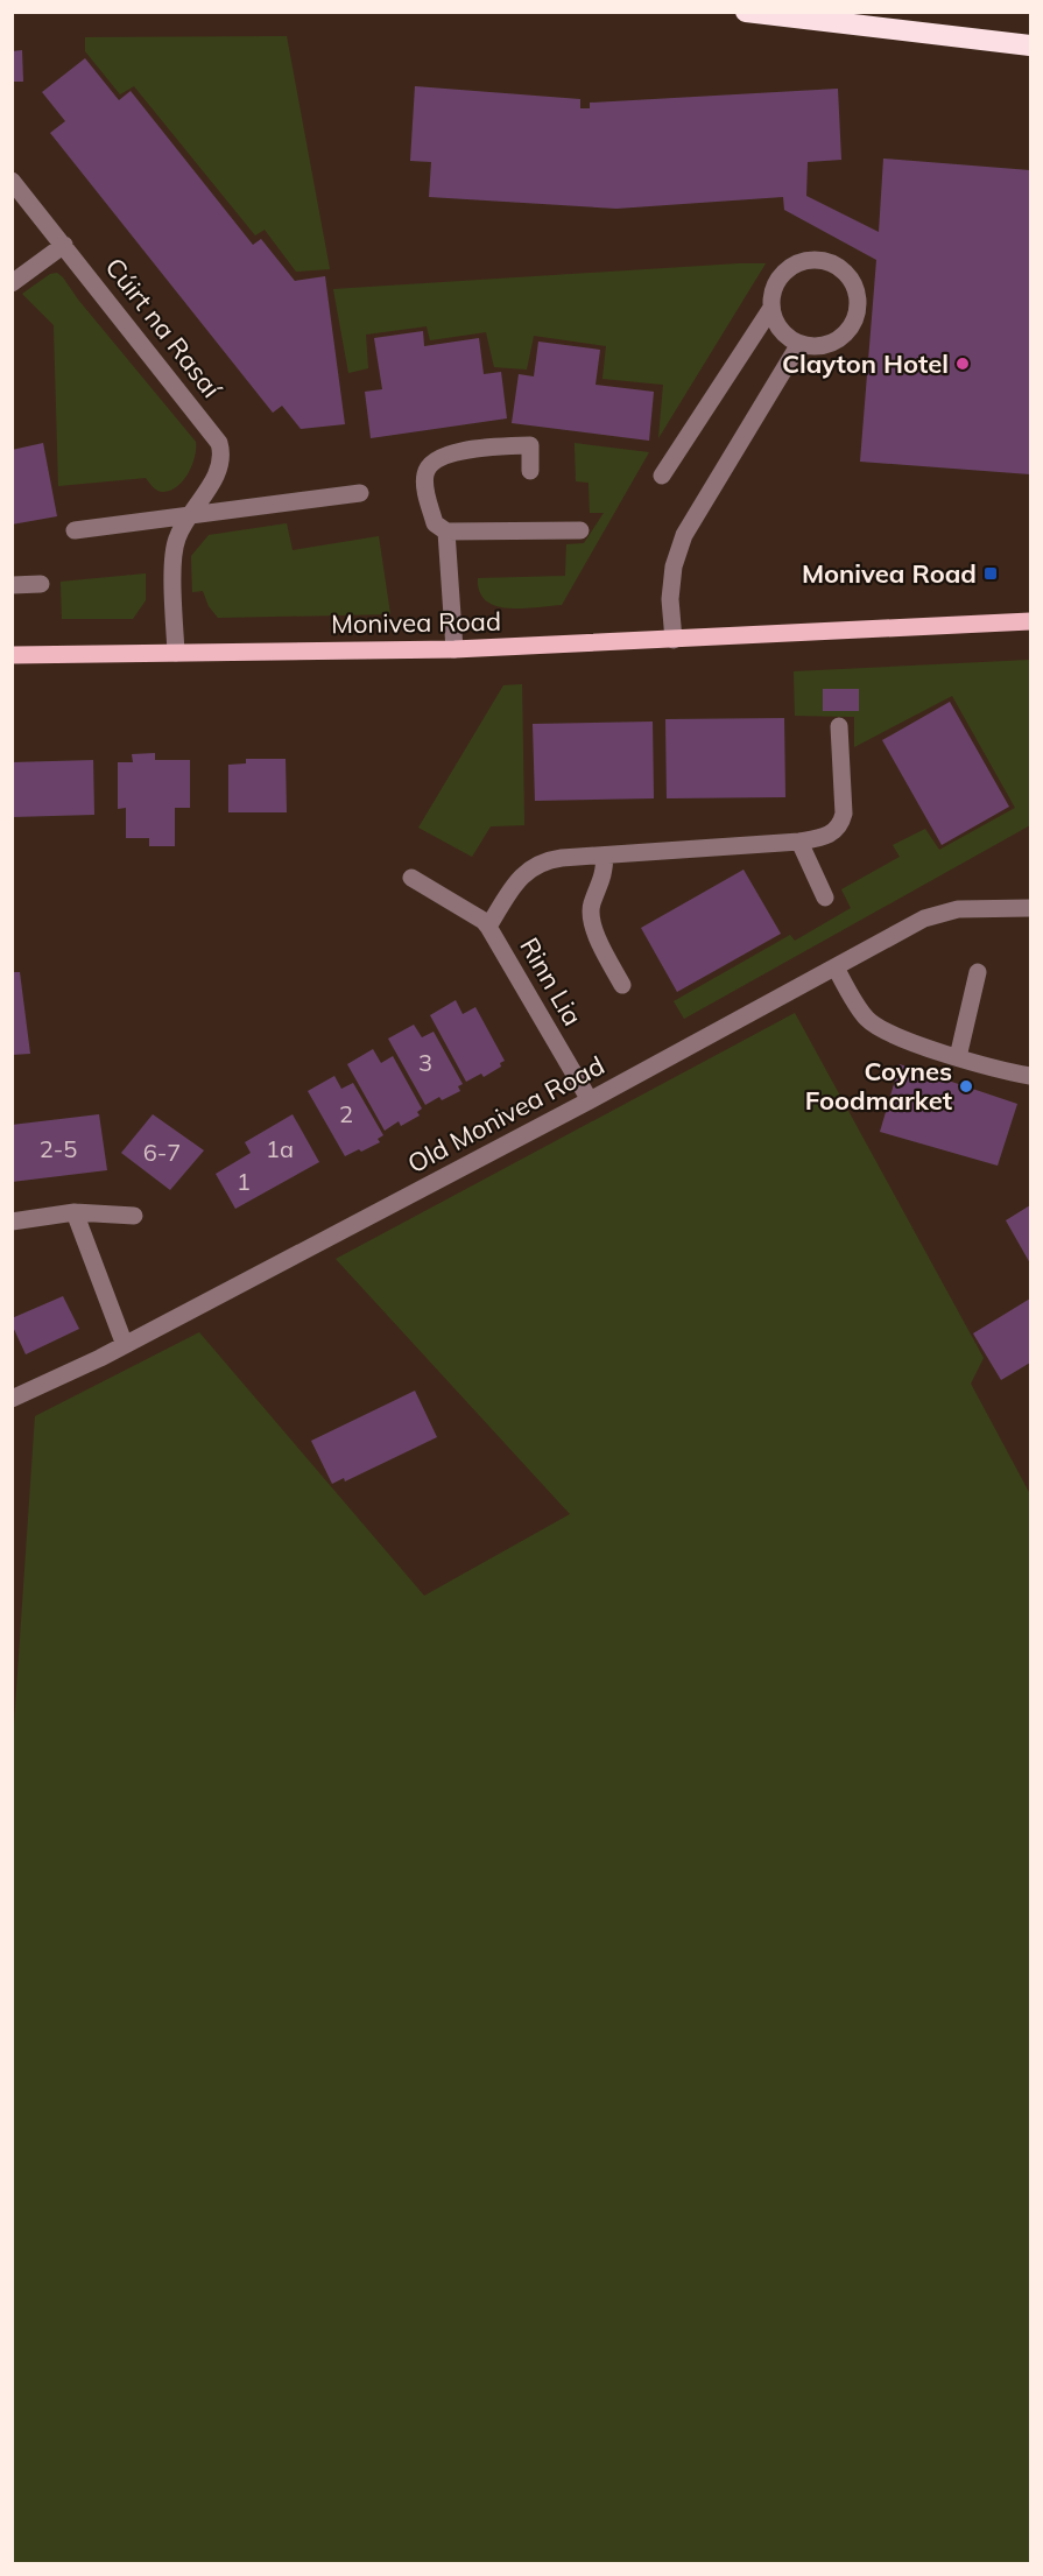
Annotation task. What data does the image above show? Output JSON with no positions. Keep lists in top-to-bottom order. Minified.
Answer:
{"streets":{"main road":["Monivea Road"],"street":["Cúirt na Rasaí","Rinn Lia","Old Monivea Road"]},"crossings":[["Cúirt na Rasaí","Monivea Road"],["Rinn Lia","Old Monivea Road"]],"places":{"other":["Clayton Hotel","Coynes Foodmarket"],"transit":["Monivea Road"]},"house_numbers":["3","2","2-5","1a","6-7","1"]}
